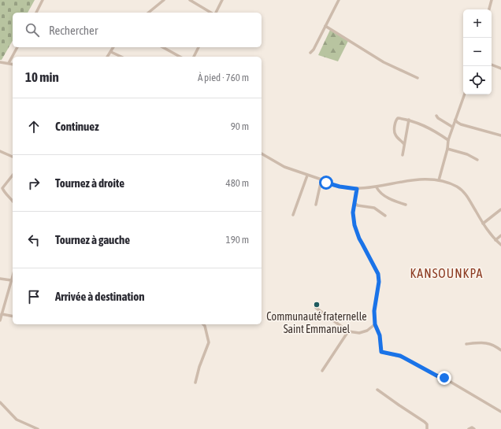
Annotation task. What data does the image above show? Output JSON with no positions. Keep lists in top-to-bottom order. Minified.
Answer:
{"districts":["KANSOUNKPA"],"places":["Communauté fraternelle Saint Emmanuel"],"page":{"map_buttons":["+","−"],"search":"Rechercher","heading":["10 min","À pied · 760 m"],"list":[["Continuez","90 m"],["Tournez à droite","480 m"],["Tournez à gauche","190 m"],"Arrivée à destination"]}}
